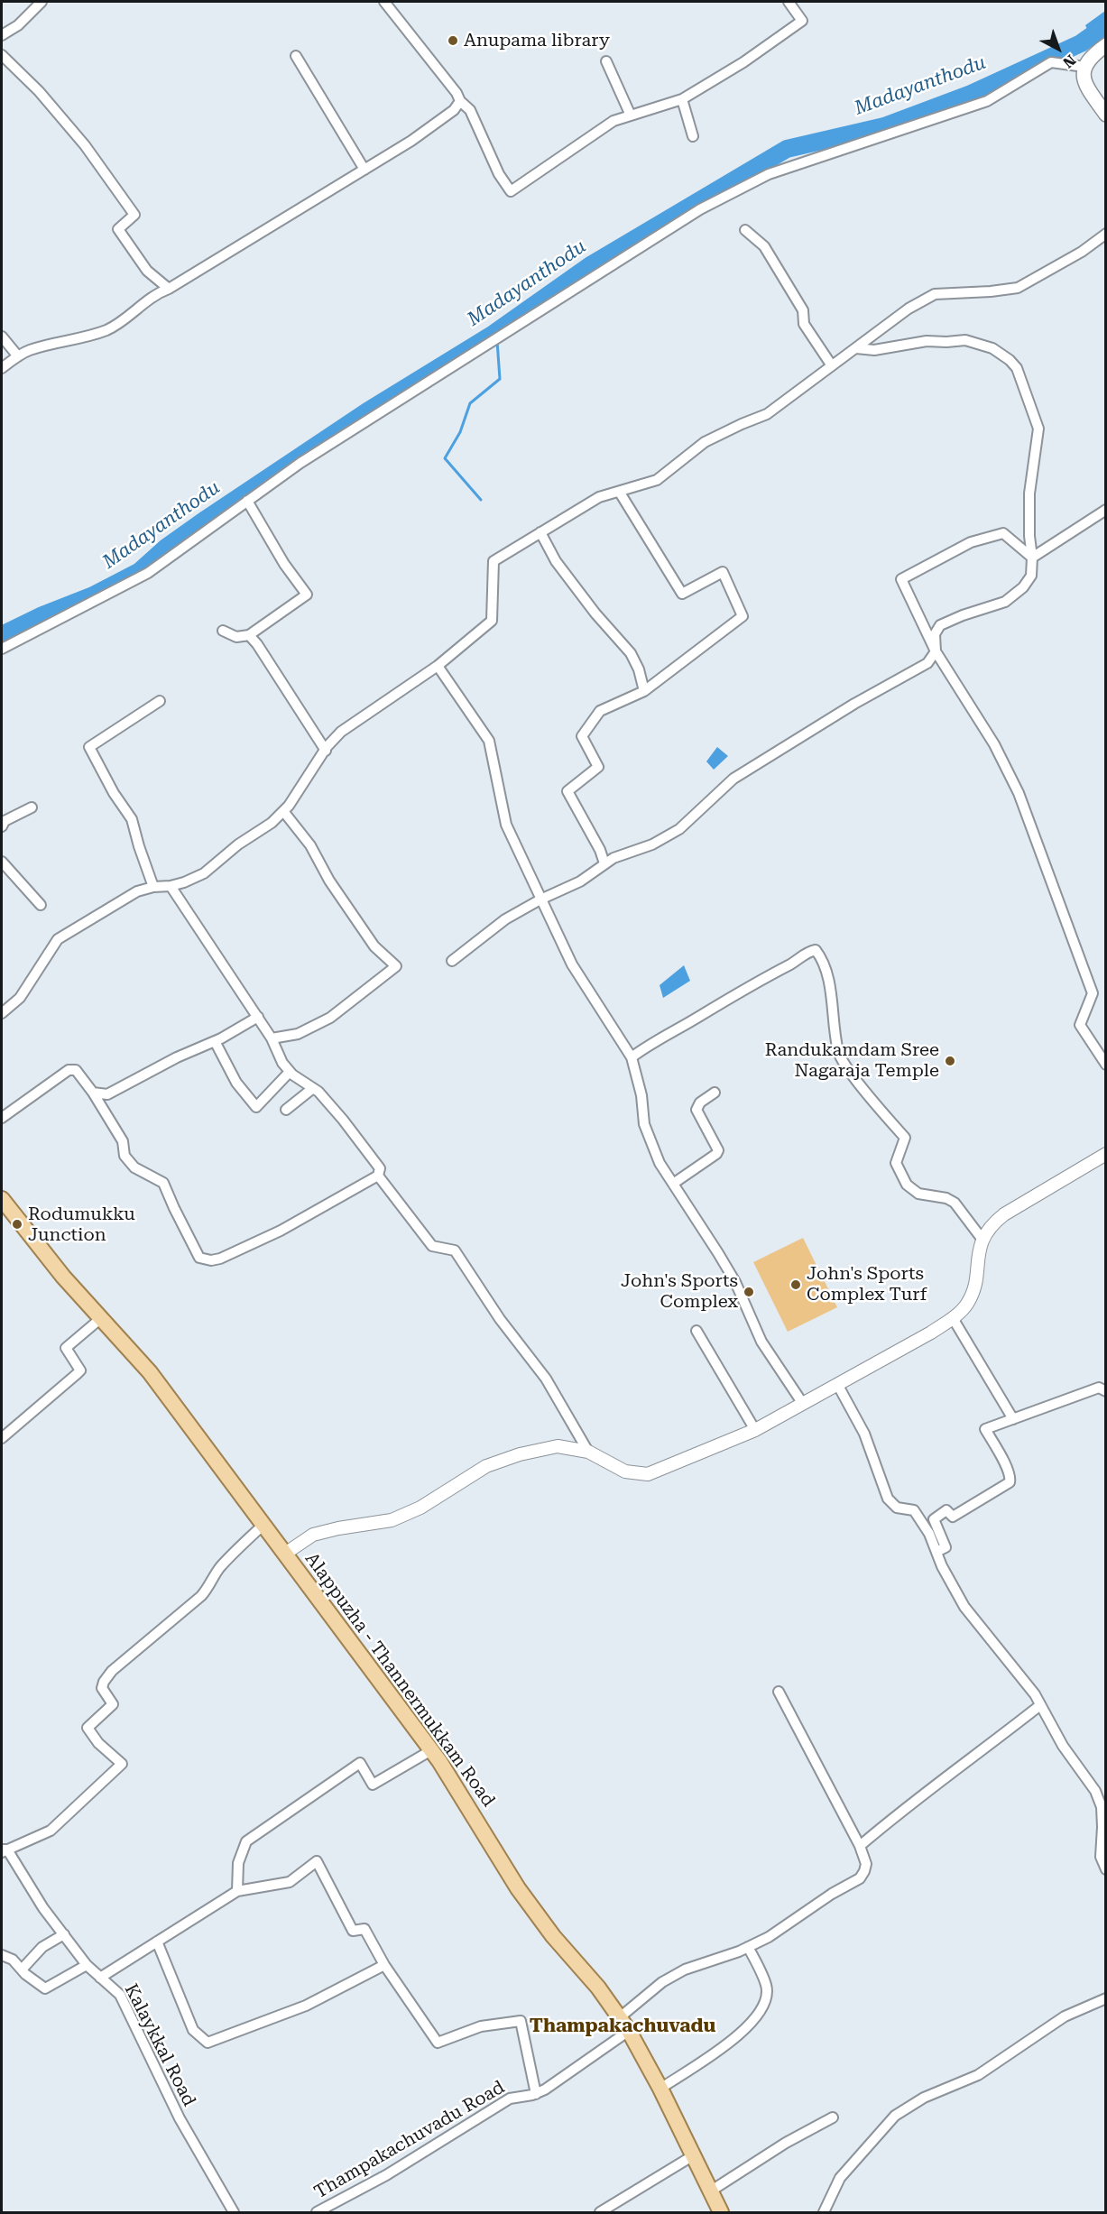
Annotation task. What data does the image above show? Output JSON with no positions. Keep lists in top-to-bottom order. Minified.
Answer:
{"streets":{"main road":["Alappuzha - Thannermukkam Road"],"street":["Kalaykkal Road","Thampakachuvadu Road"]},"crossings":[["Alappuzha - Thannermukkam Road","Thampakachuvadu Road"]],"districts":["Thampakachuvadu"],"water":["Madayanthodu"],"places":["Anupama library","Randukamdam Sree Nagaraja Temple","Rodumukku Junction","John's Sports Complex Turf","John's Sports Complex"],"north":"bottom right"}
